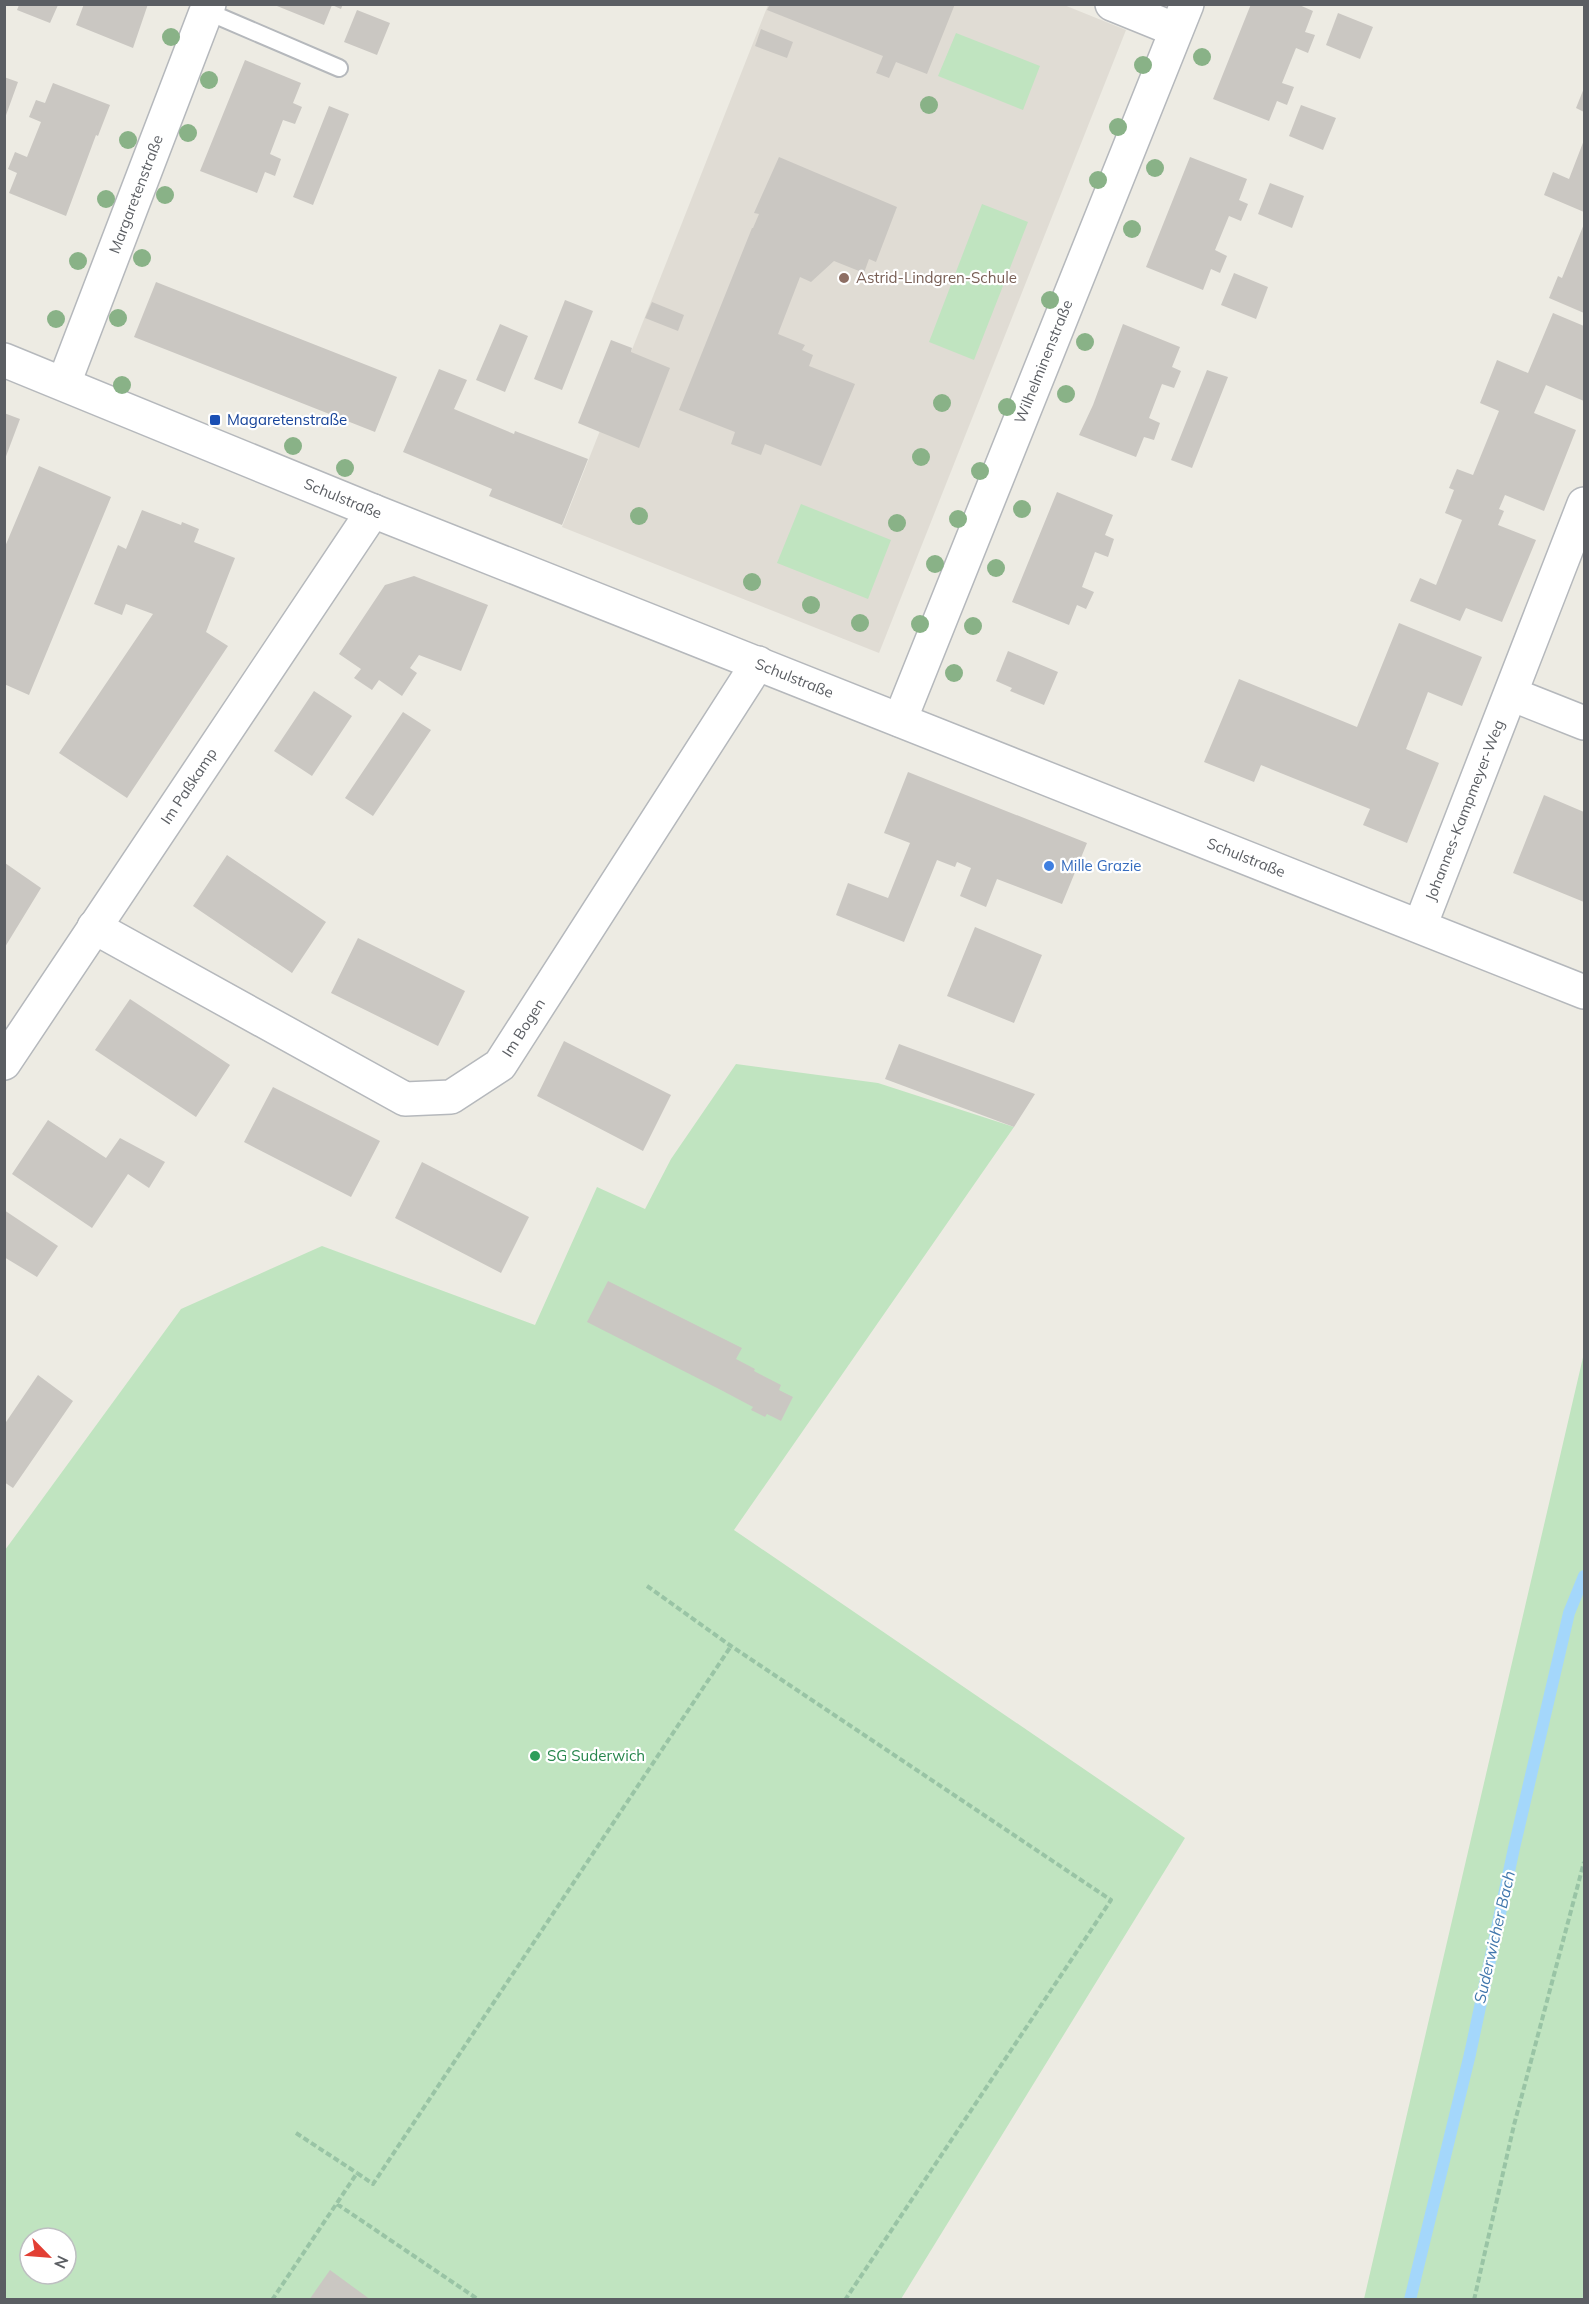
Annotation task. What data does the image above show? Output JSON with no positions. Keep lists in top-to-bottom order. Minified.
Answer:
{"streets":{"street":["Margaretenstraße","Wilhelminenstraße","Schulstraße","Im Paßkamp","Johannes-Kampmeyer-Weg","Im Bogen"]},"crossings":[["Margaretenstraße","Schulstraße"],["Wilhelminenstraße","Schulstraße"],["Schulstraße","Im Paßkamp"],["Schulstraße","Johannes-Kampmeyer-Weg"],["Schulstraße","Im Bogen"],["Im Paßkamp","Im Bogen"]],"water":["Suderwicher Bach"],"places":{"other":["Astrid-Lindgren-Schule","Mille Grazie","SG Suderwich"],"transit":["Magaretenstraße"]},"north":"bottom right"}
